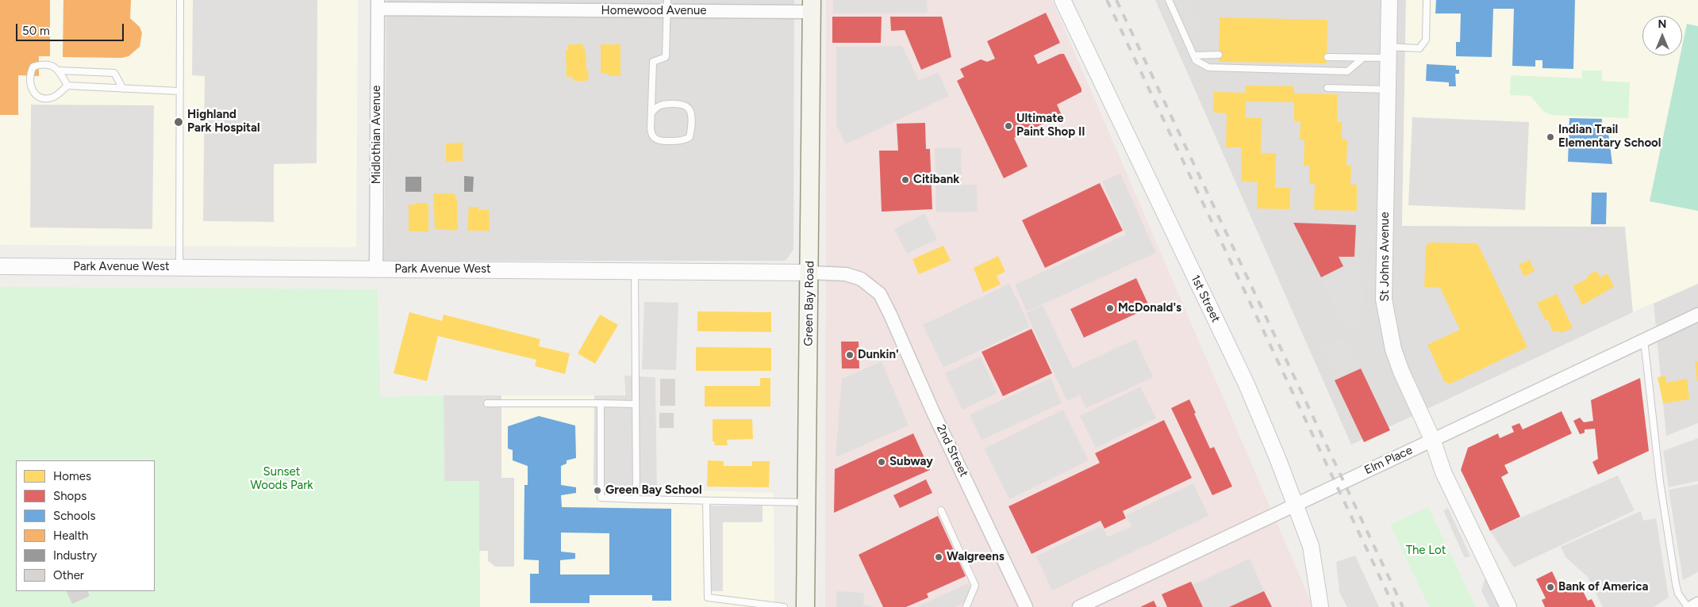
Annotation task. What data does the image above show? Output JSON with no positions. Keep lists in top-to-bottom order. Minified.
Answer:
{"streets":{"main road":["Green Bay Road"],"street":["Homewood Avenue","Midlothian Avenue","St Johns Avenue","Park Avenue West","1st Street","2nd Street","Elm Place"]},"crossings":[["Homewood Avenue","Midlothian Avenue"],["Homewood Avenue","Green Bay Road"],["Midlothian Avenue","Park Avenue West"],["St Johns Avenue","Elm Place"],["Park Avenue West","Green Bay Road"],["Park Avenue West","2nd Street"],["1st Street","Elm Place"]],"parks":["Sunset Woods Park","The Lot"],"places":["Highland Park Hospital","Ultimate Paint Shop II","Indian Trail Elementary School","Citibank","McDonald's","Dunkin'","Subway","Green Bay School","Walgreens","Bank of America"],"legend":["Homes","Shops","Schools","Health","Industry","Other"],"scale_bar":"50 m","north":"top"}
